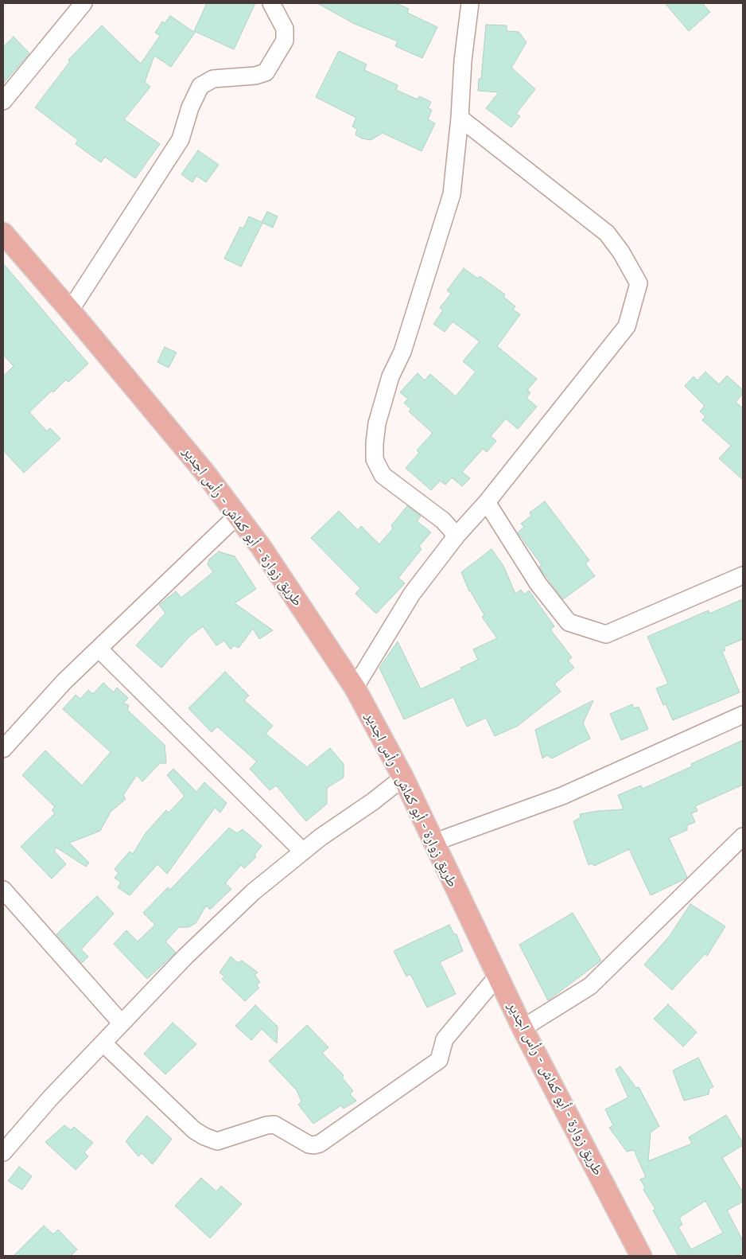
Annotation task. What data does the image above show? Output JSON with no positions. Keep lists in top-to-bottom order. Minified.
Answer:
{"streets":{"main road":["طريق زوارة - أبو كماش - رأس اجدير"]}}
